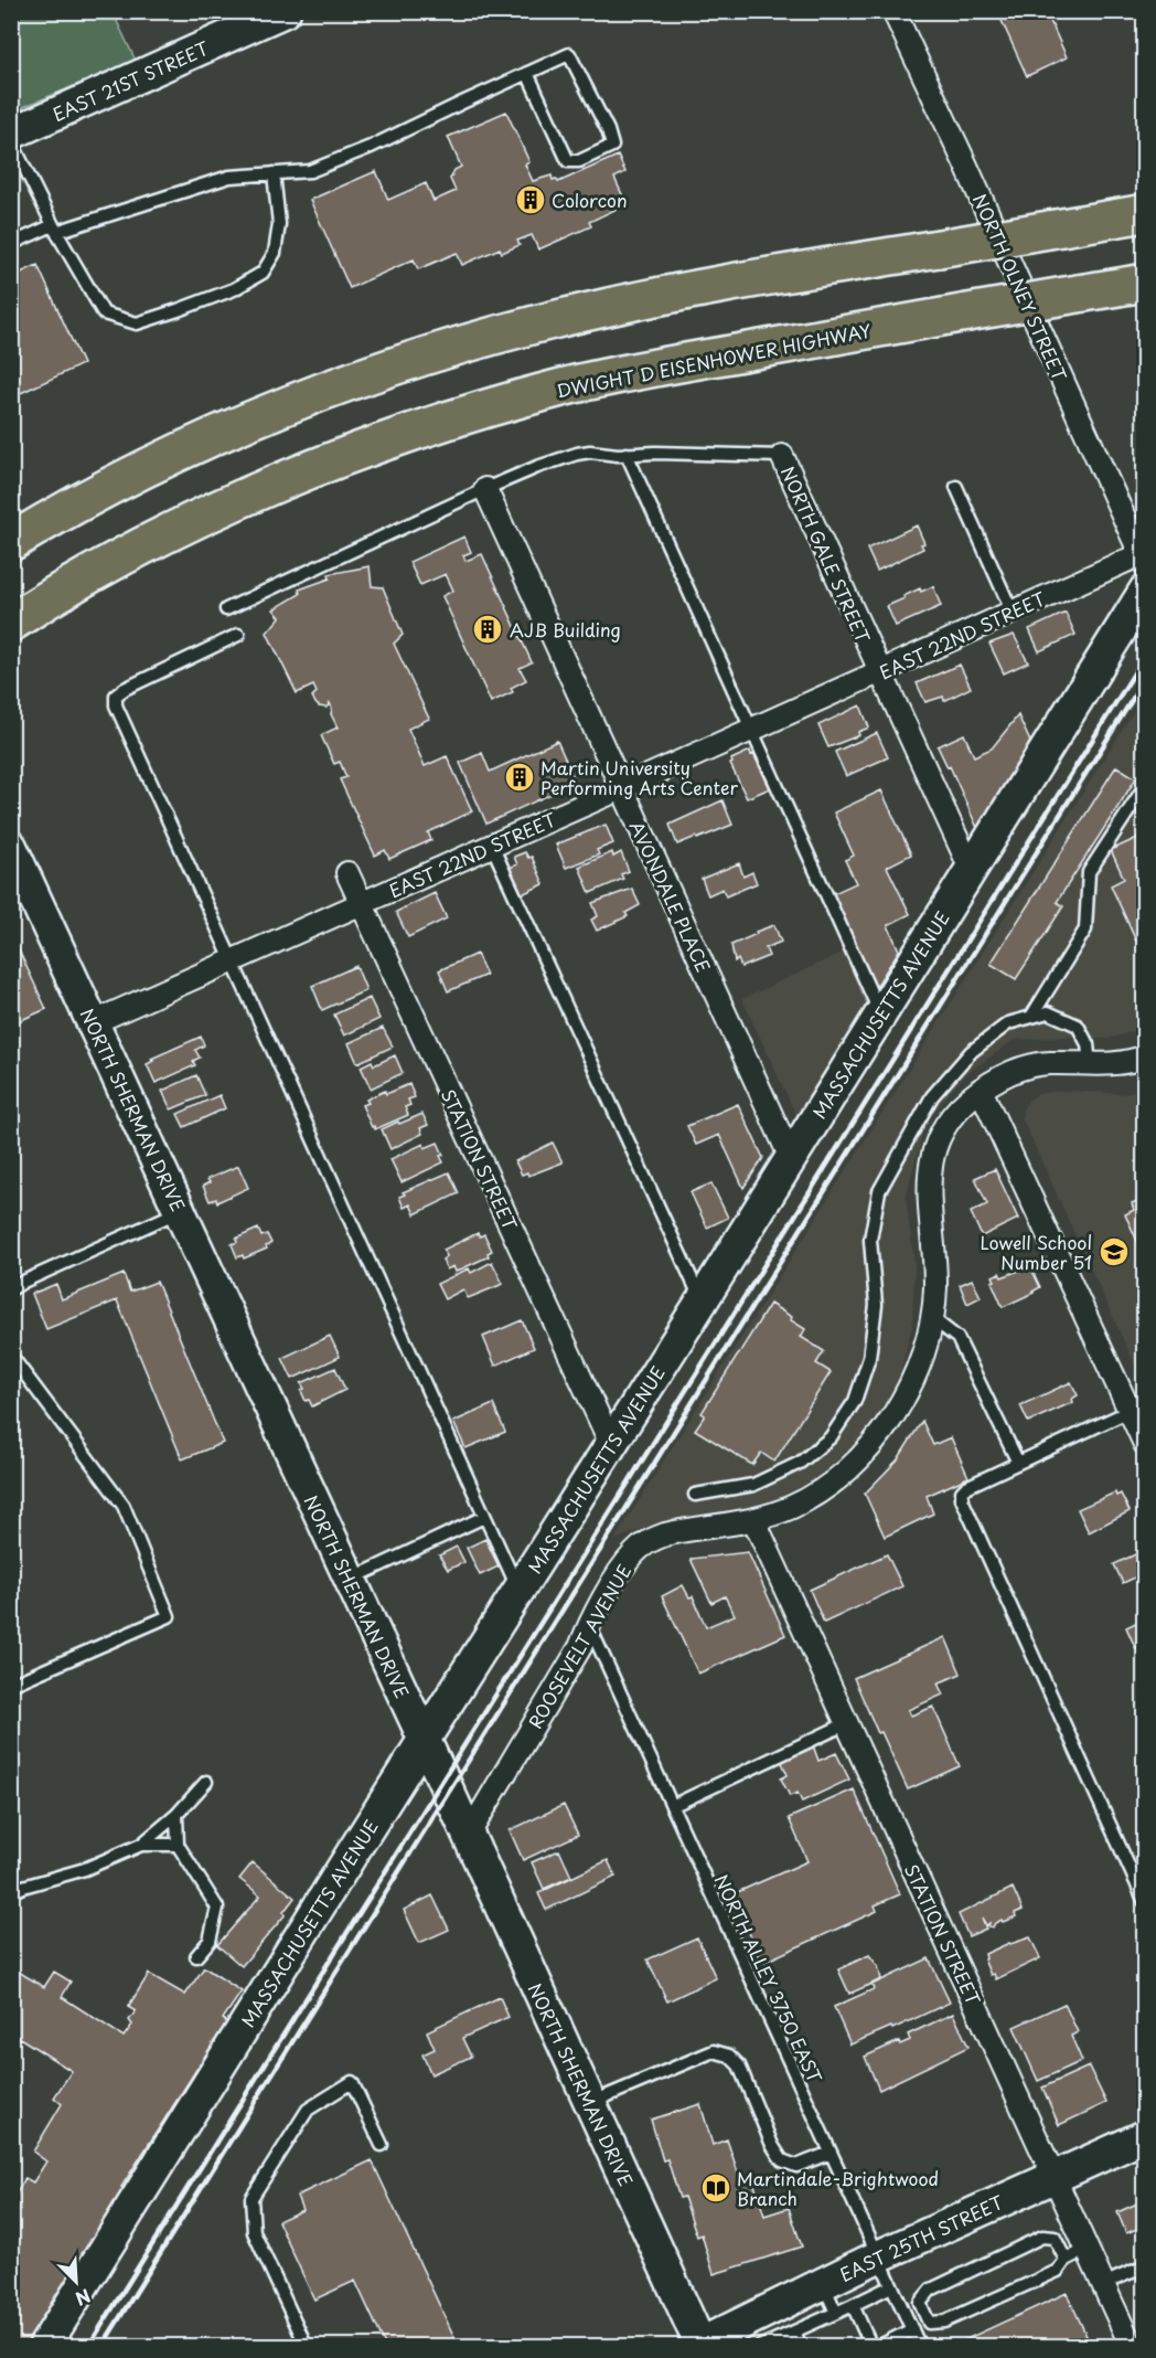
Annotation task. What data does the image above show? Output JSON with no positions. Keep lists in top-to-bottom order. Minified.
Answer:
{"streets":{"highway":["DWIGHT D EISENHOWER HIGHWAY"],"main road":["EAST 21ST STREET","MASSACHUSETTS AVENUE","NORTH SHERMAN DRIVE","EAST 25TH STREET"],"street":["NORTH OLNEY STREET","NORTH GALE STREET","EAST 22ND STREET","AVONDALE PLACE","STATION STREET","ROOSEVELT AVENUE"],"lane":["NORTH ALLEY 3750 EAST"]},"crossings":[["NORTH OLNEY STREET","EAST 22ND STREET"],["NORTH GALE STREET","EAST 22ND STREET"],["NORTH GALE STREET","MASSACHUSETTS AVENUE"],["EAST 22ND STREET","AVONDALE PLACE"],["EAST 22ND STREET","NORTH SHERMAN DRIVE"],["EAST 22ND STREET","STATION STREET"],["AVONDALE PLACE","MASSACHUSETTS AVENUE"],["MASSACHUSETTS AVENUE","NORTH SHERMAN DRIVE"],["MASSACHUSETTS AVENUE","STATION STREET"],["NORTH SHERMAN DRIVE","ROOSEVELT AVENUE"],["NORTH SHERMAN DRIVE","EAST 25TH STREET"],["STATION STREET","ROOSEVELT AVENUE"],["STATION STREET","EAST 25TH STREET"],["ROOSEVELT AVENUE","NORTH ALLEY 3750 EAST"],["NORTH ALLEY 3750 EAST","EAST 25TH STREET"]],"places":{"building":["Colorcon","AJB Building","Martin University Performing Arts Center"],"school or university":["Lowell School Number 51"],"library":["Martindale-Brightwood Branch"]},"north":"bottom right"}
